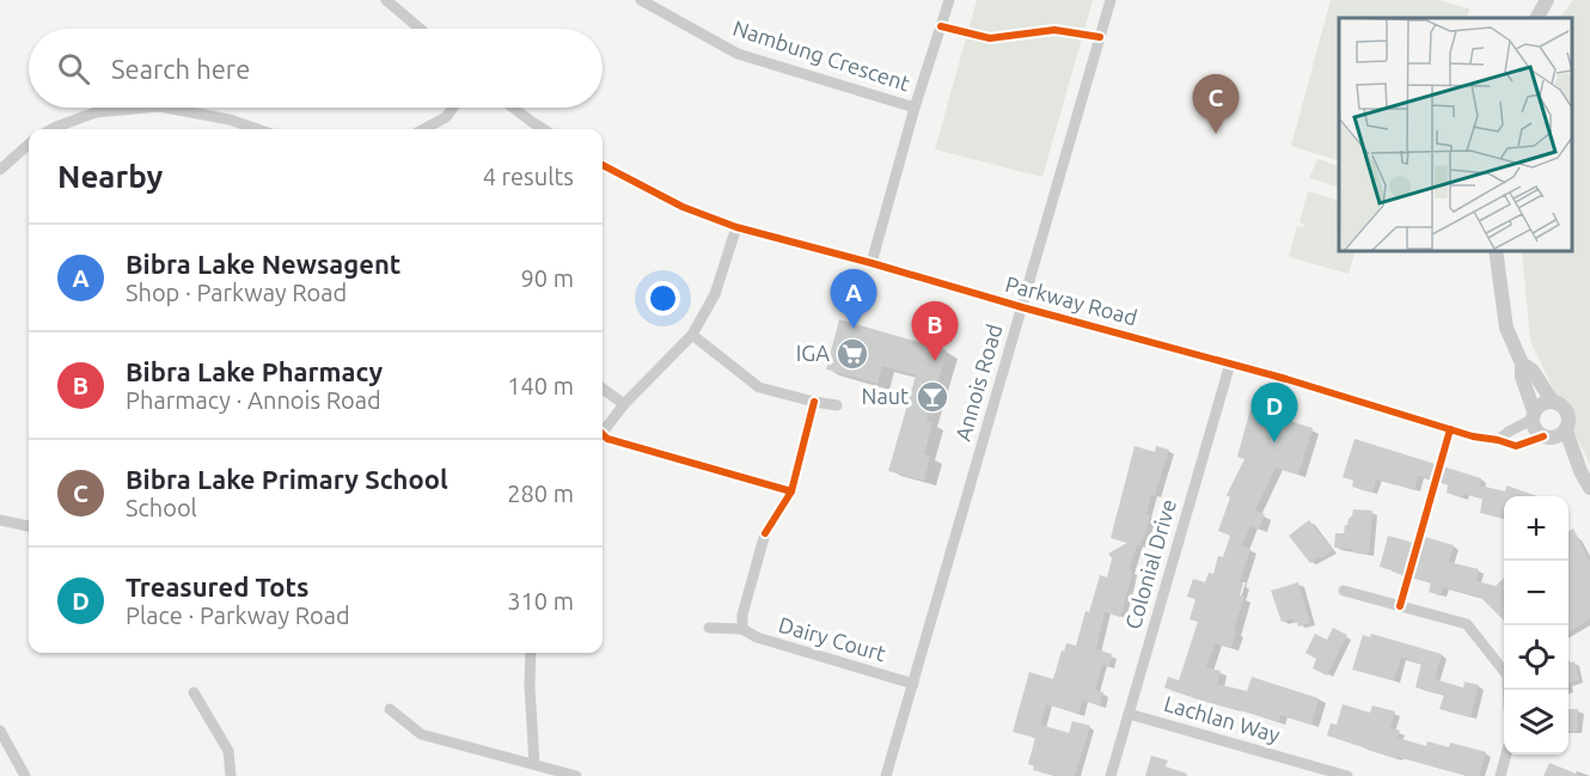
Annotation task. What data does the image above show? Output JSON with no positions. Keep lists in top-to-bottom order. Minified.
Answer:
{"streets":{"street":["Nambung Crescent","Parkway Road","Annois Road","Colonial Drive","Dairy Court","Lachlan Way"]},"crossings":[["Parkway Road","Annois Road"],["Parkway Road","Colonial Drive"],["Annois Road","Dairy Court"],["Colonial Drive","Lachlan Way"]],"places":{"supermarket":["IGA"],"bar":["Naut"]},"page":{"search":"Search here","pins":["C","A","B","D"],"heading":["Nearby","4 results"],"list":[{"mark":"A","name":"Bibra Lake Newsagent","note":"Shop · Parkway Road","value":"90 m"},{"mark":"B","name":"Bibra Lake Pharmacy","note":"Pharmacy · Annois Road","value":"140 m"},{"mark":"C","name":"Bibra Lake Primary School","note":"School","value":"280 m"},{"mark":"D","name":"Treasured Tots","note":"Place · Parkway Road","value":"310 m"}],"map_buttons":["+","−"]}}
